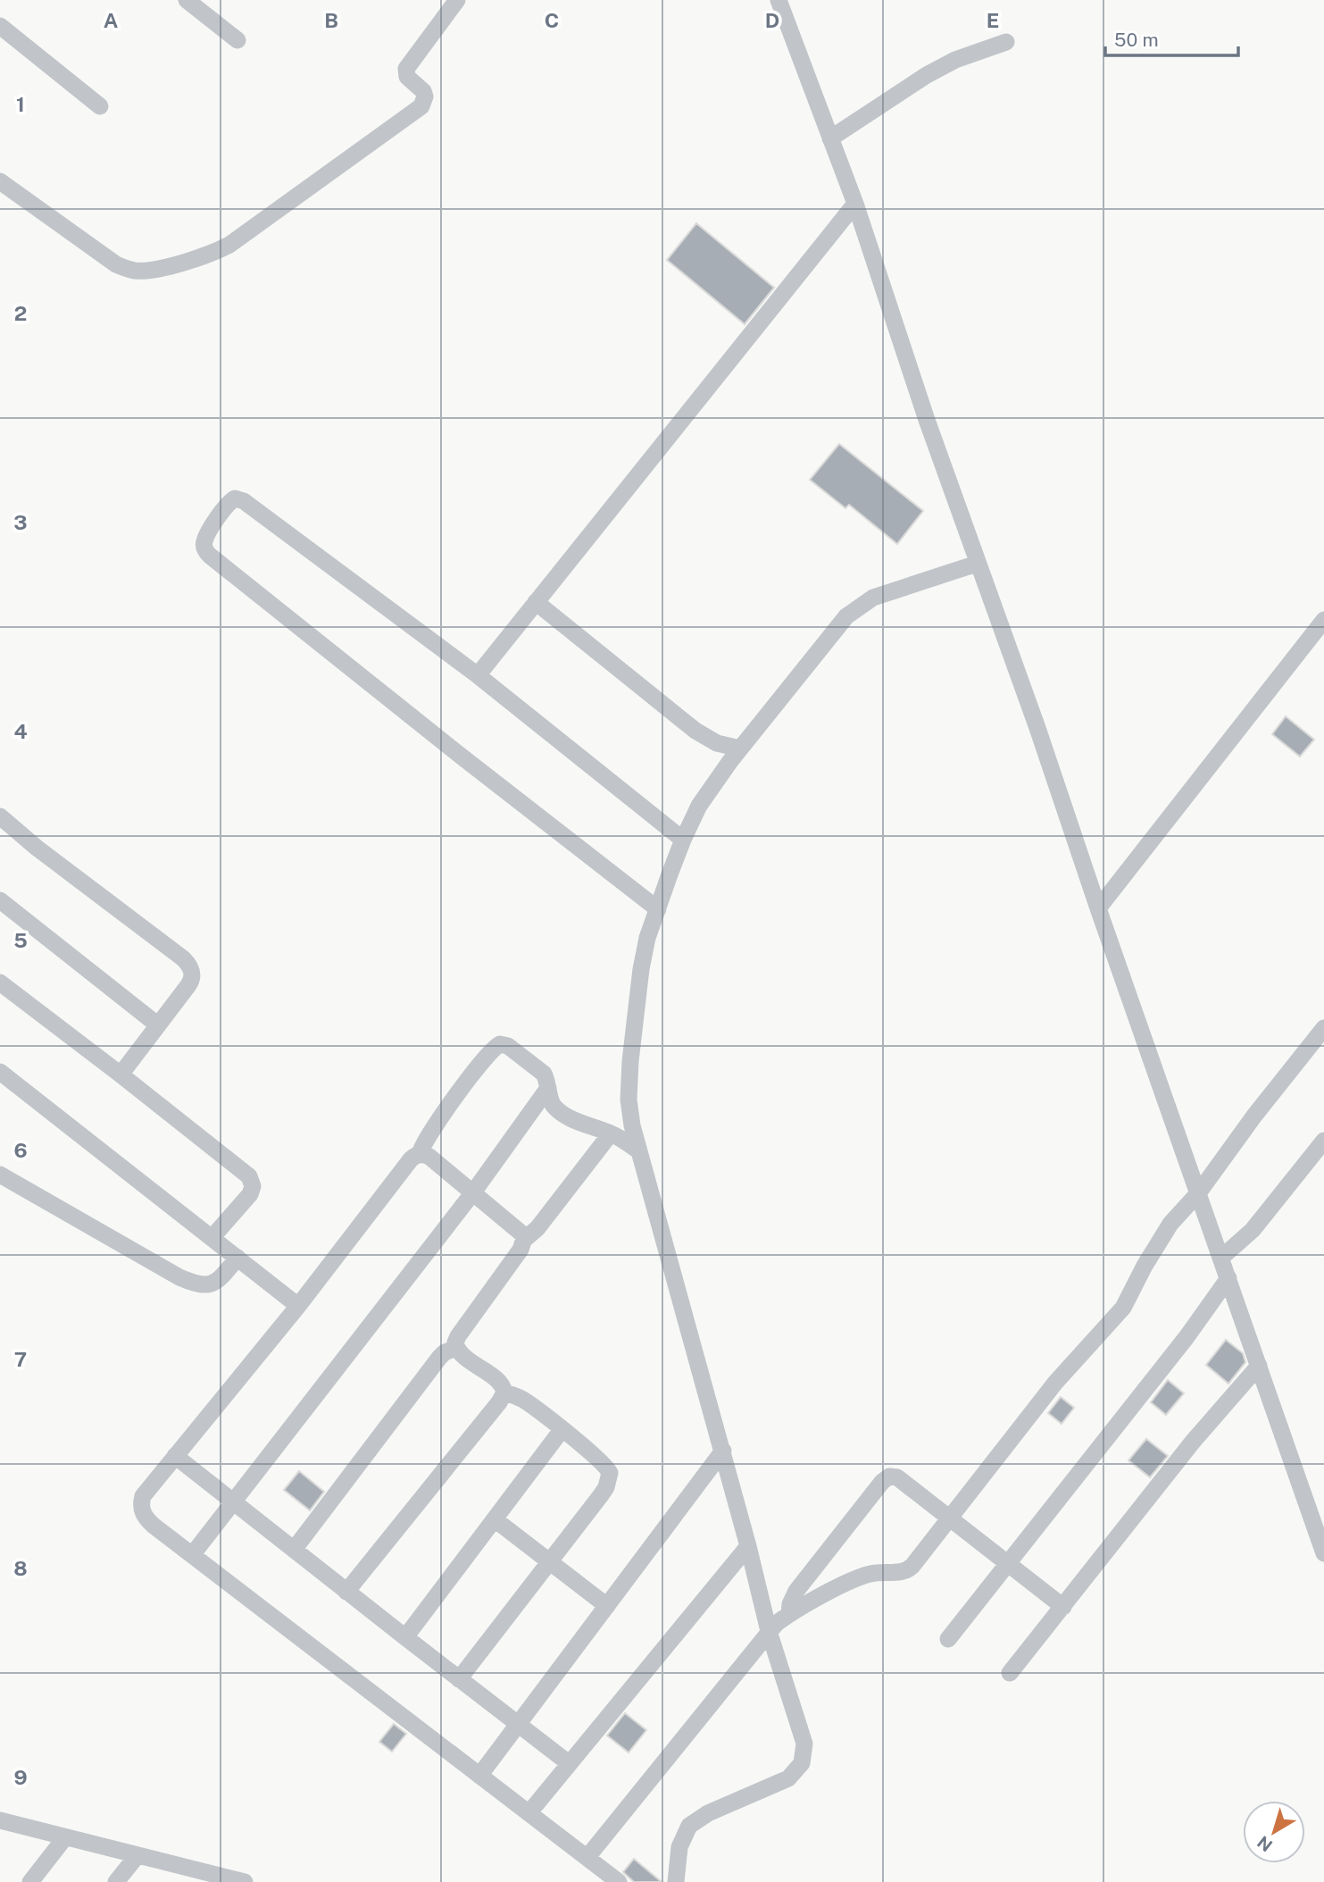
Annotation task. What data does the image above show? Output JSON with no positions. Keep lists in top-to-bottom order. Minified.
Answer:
{"scale_bar":"50 m","north":"bottom left","grid":{"columns":["A","B","C","D","E"],"rows":["1","2","3","4","5","6","7","8","9"]}}
